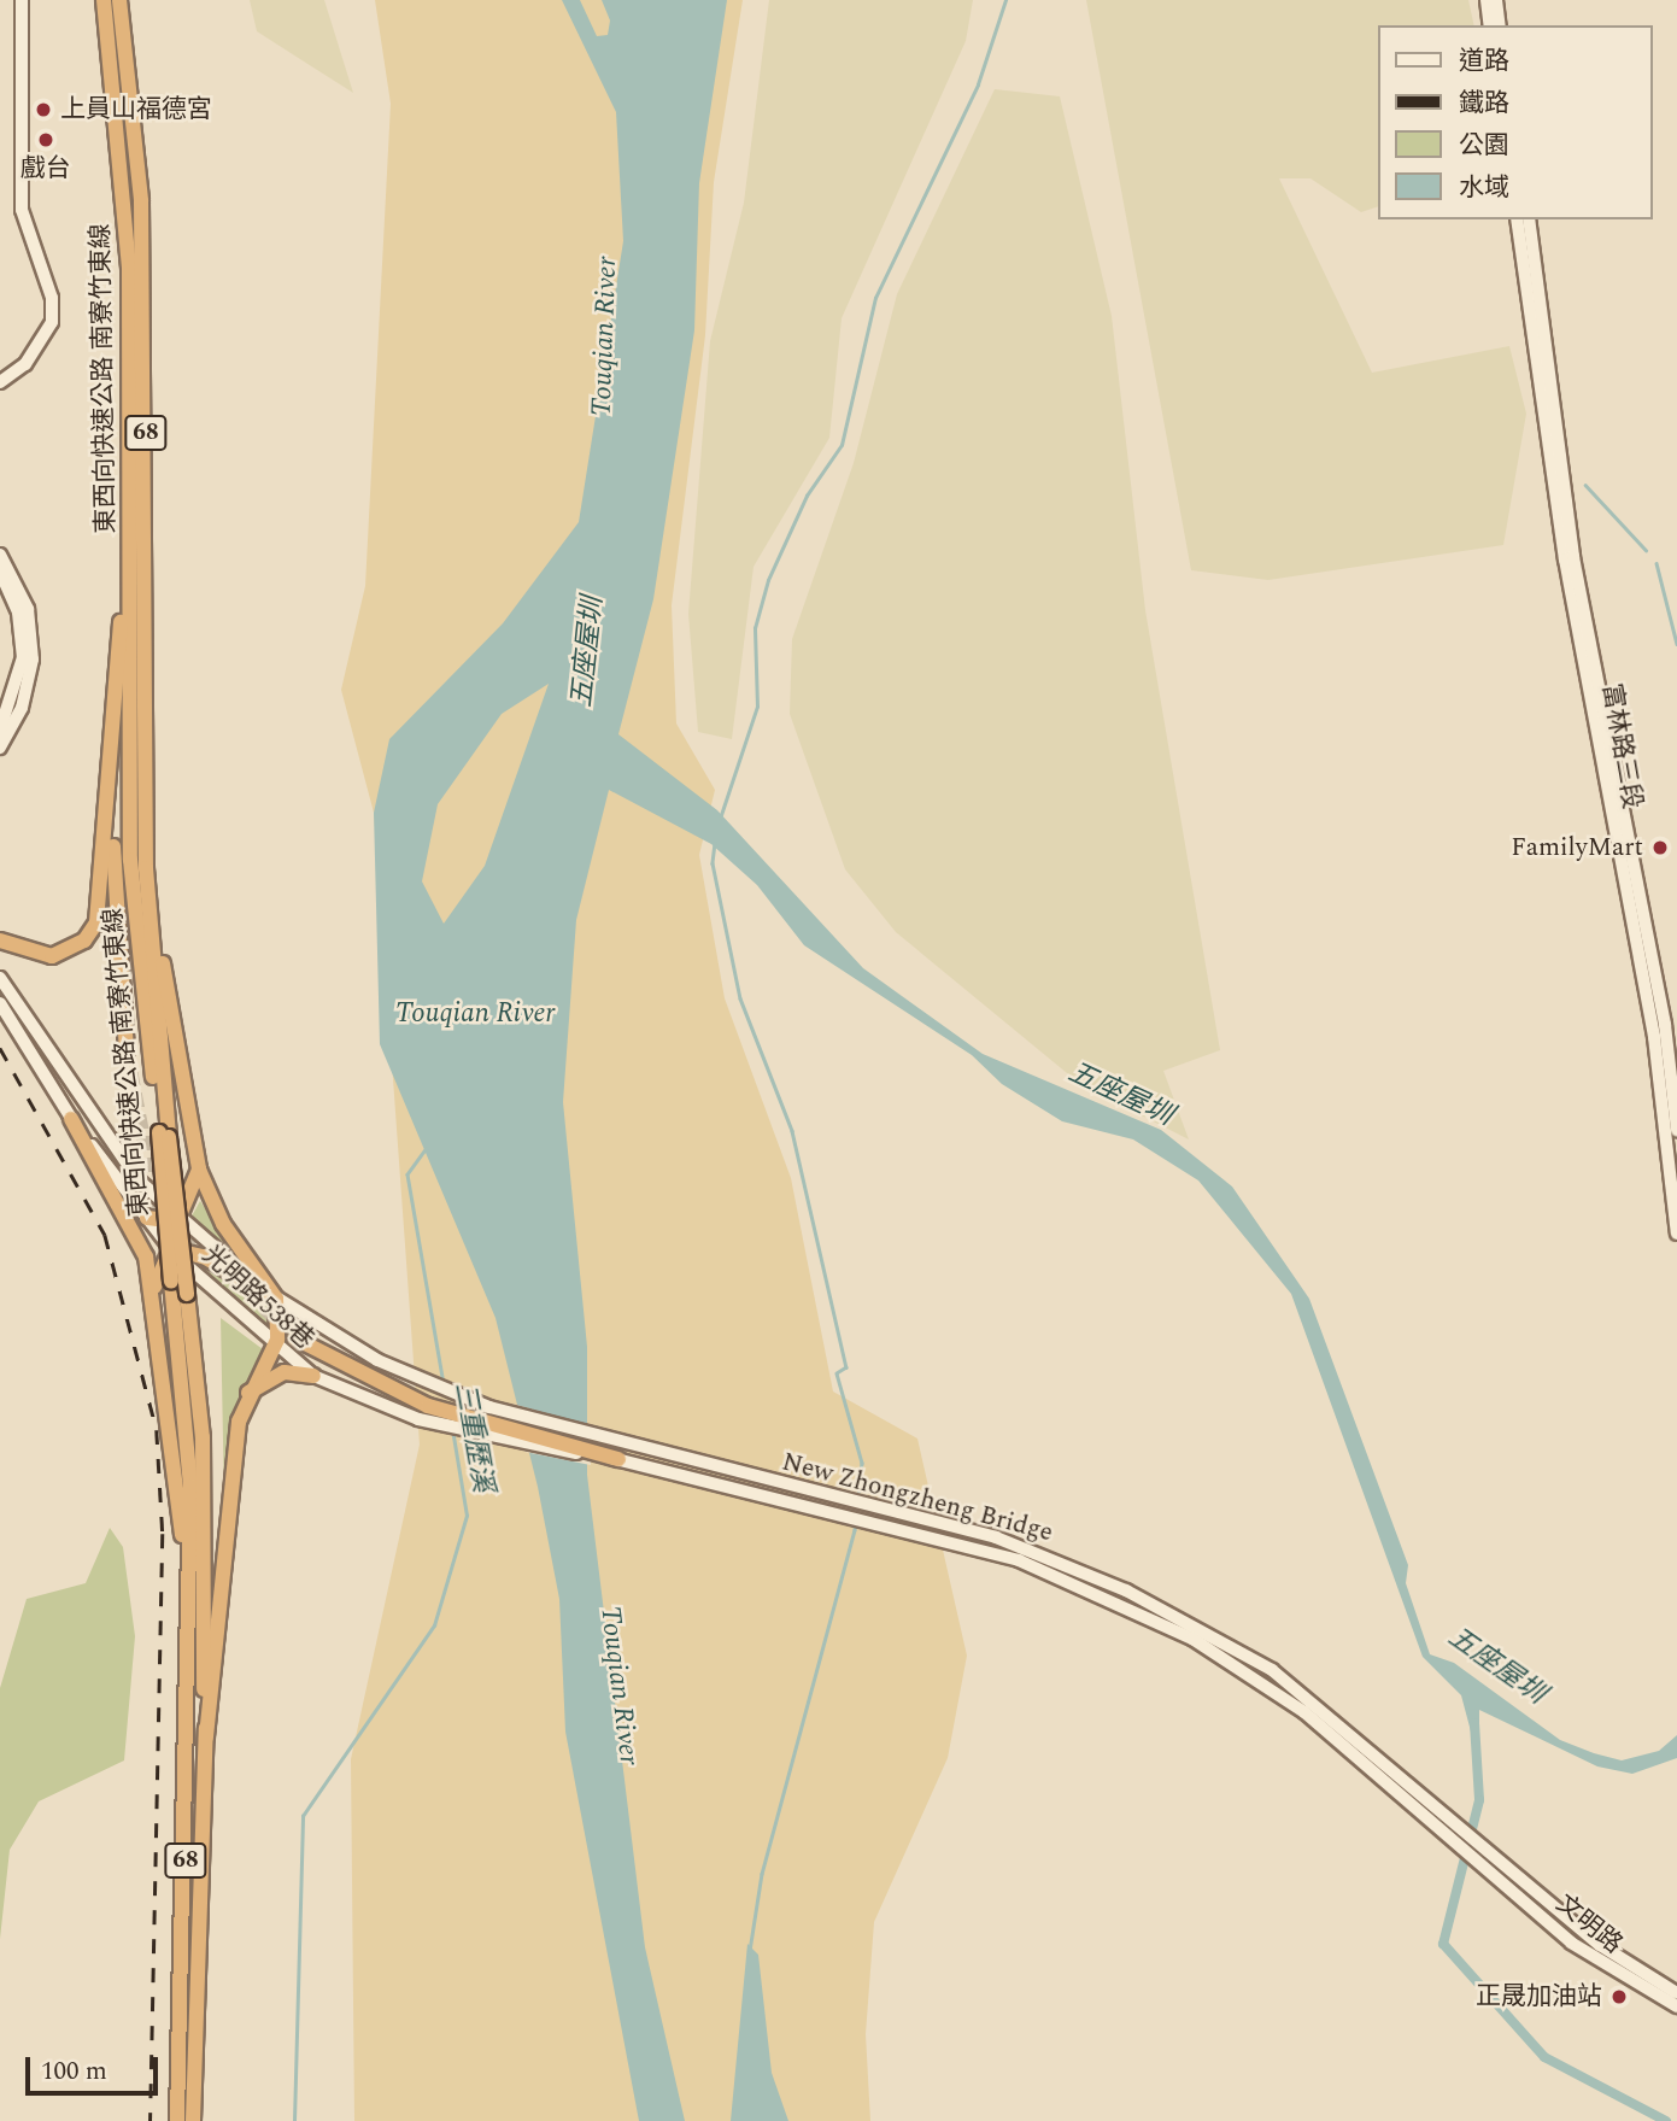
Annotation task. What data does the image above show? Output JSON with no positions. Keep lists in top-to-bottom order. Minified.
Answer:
{"streets":{"highway":["東西向快速公路 南寮竹東線","68"],"main road":["富林路三段"],"street":["光明路538巷","New Zhongzheng Bridge","文明路"]},"crossings":[["光明路538巷","New Zhongzheng Bridge"],["New Zhongzheng Bridge","文明路"]],"water":["Touqian River","五座屋圳","三重歷溪"],"places":["上員山福德宮","戲台","FamilyMart","正晟加油站"],"legend":["道路","鐵路","公園","水域"],"scale_bar":"100 m"}
